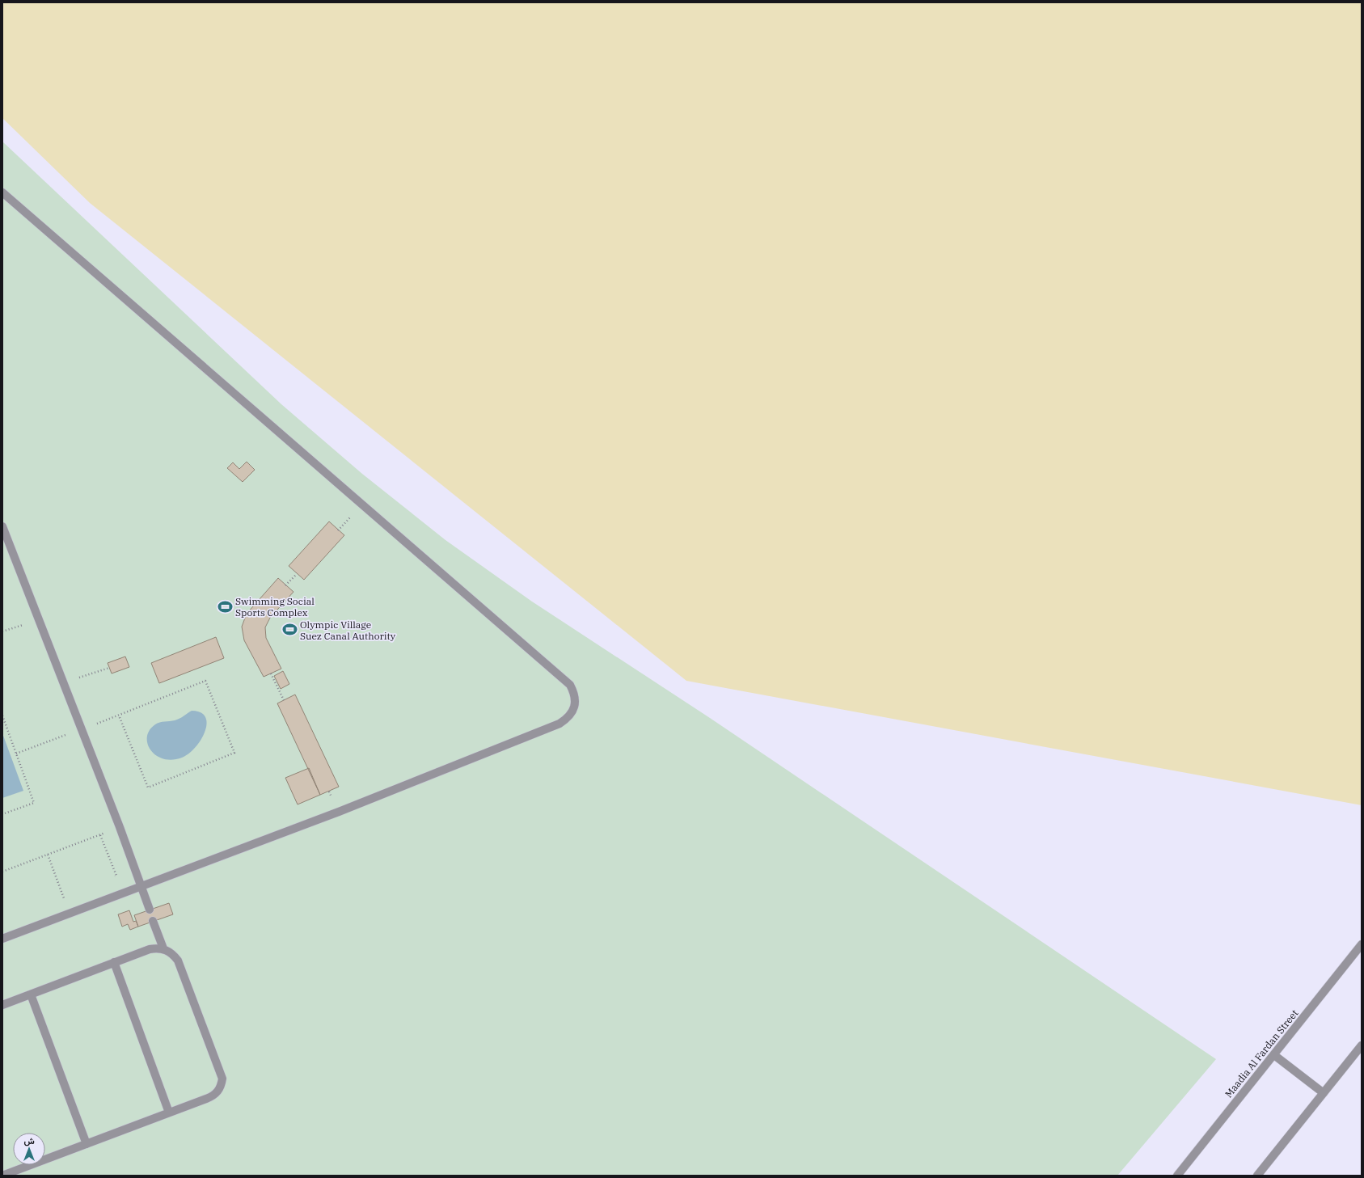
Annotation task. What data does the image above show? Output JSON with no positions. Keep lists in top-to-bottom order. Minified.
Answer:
{"streets":{"street":["Maadia Al Fardan Street"]},"places":{"sports":["Swimming Social Sports Complex","Olympic Village Suez Canal Authority"]},"north":"top"}
